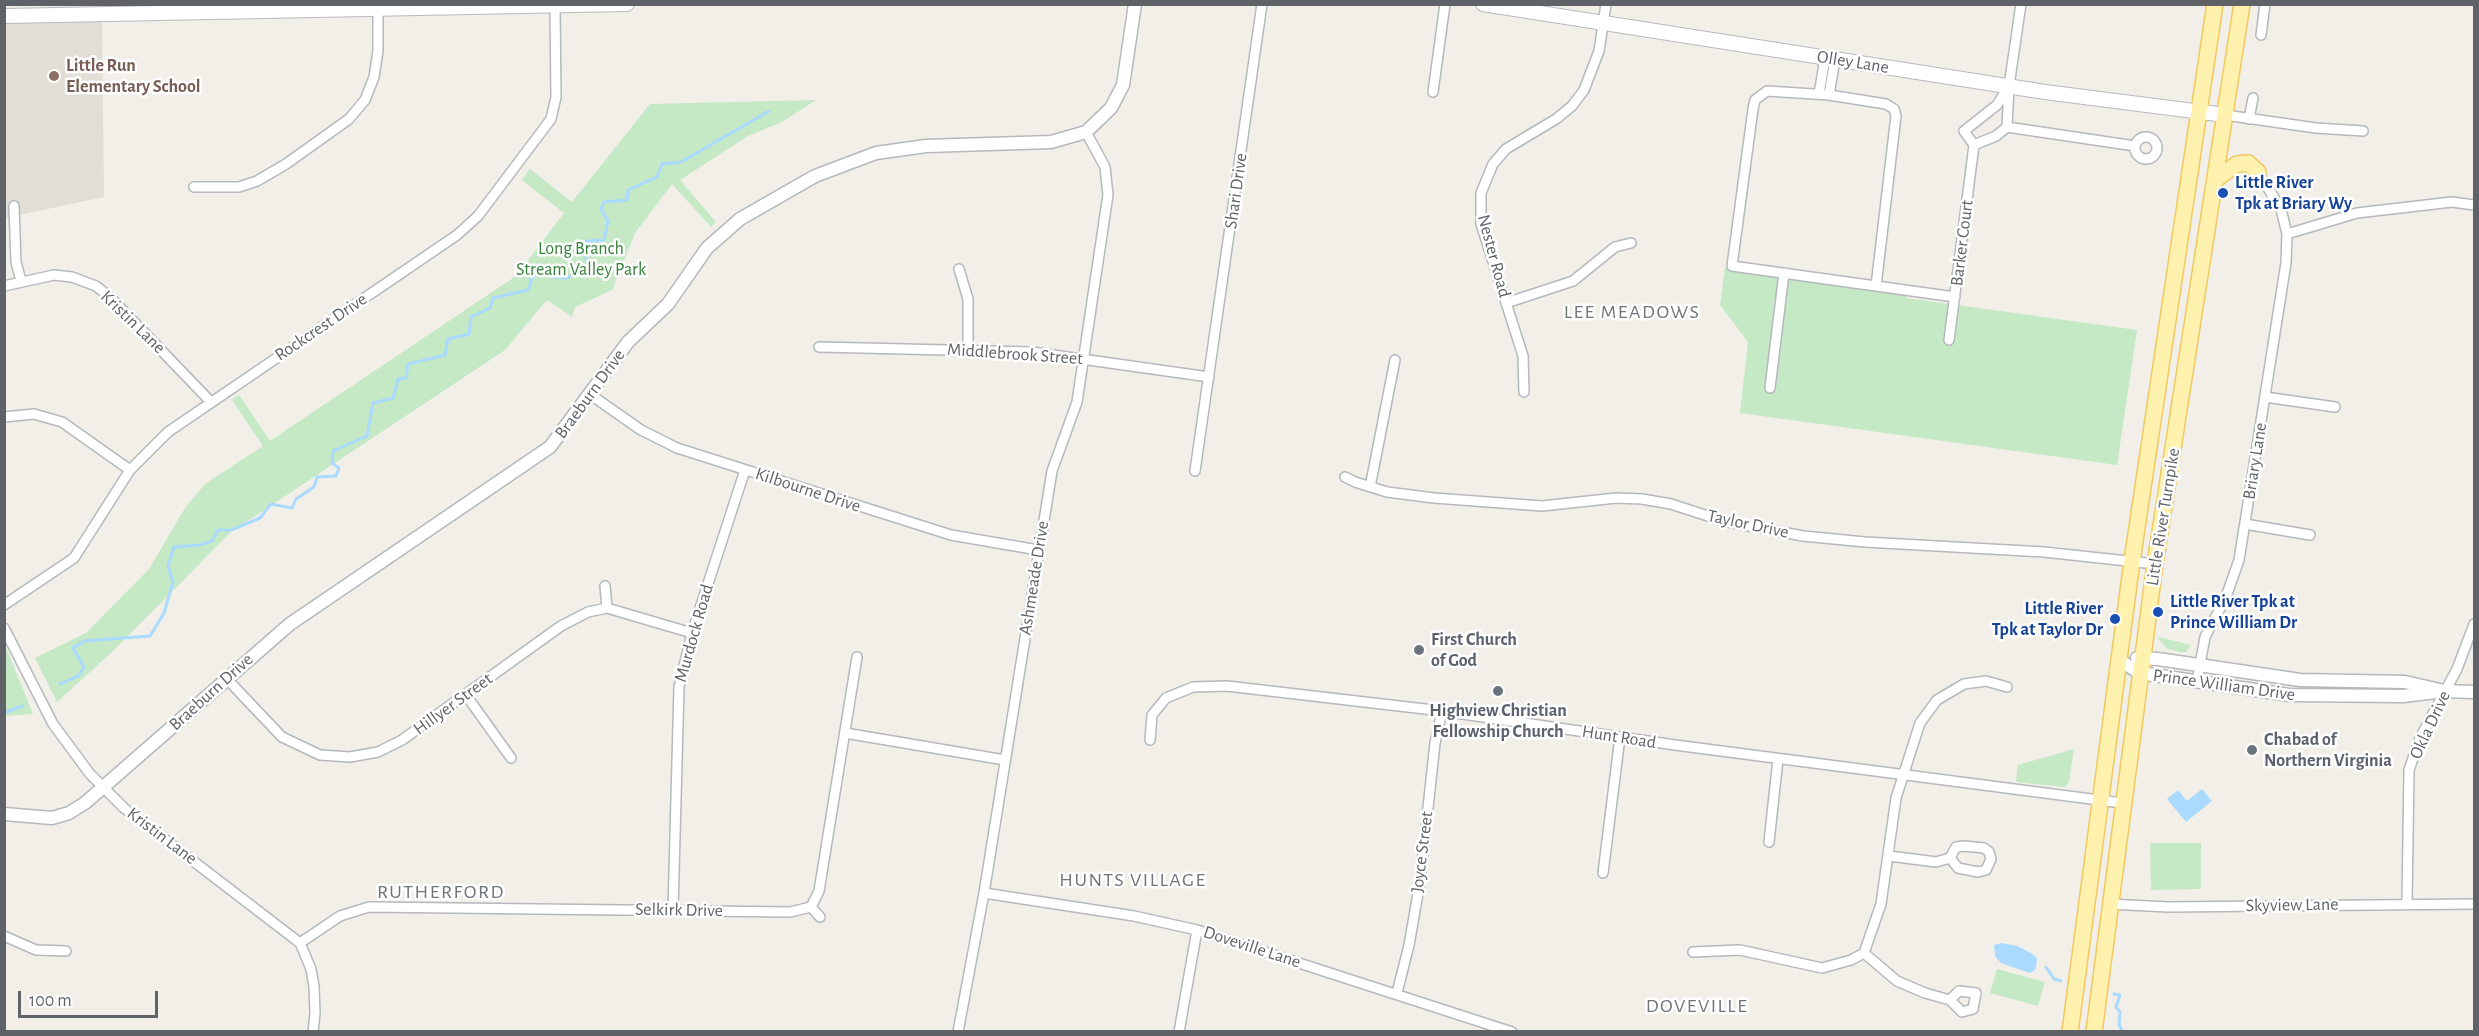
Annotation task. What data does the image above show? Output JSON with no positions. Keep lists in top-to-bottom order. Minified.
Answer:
{"streets":{"main road":["Olley Lane","Little River Turnpike"],"street":["Shari Drive","Barker Court","Nester Road","Kristin Lane","Rockcrest Drive","Middlebrook Street","Braeburn Drive","Briary Lane","Kilbourne Drive","Taylor Drive","Ashmeade Drive","Murdock Road","Prince William Drive","Hillyer Street","Okla Drive","Hunt Road","Joyce Street","Skyview Lane","Selkirk Drive","Doveville Lane"]},"crossings":[["Olley Lane","Barker Court"],["Olley Lane","Nester Road"],["Olley Lane","Little River Turnpike"],["Shari Drive","Middlebrook Street"],["Kristin Lane","Rockcrest Drive"],["Kristin Lane","Braeburn Drive"],["Kristin Lane","Selkirk Drive"],["Middlebrook Street","Ashmeade Drive"],["Braeburn Drive","Kilbourne Drive"],["Braeburn Drive","Ashmeade Drive"],["Braeburn Drive","Hillyer Street"],["Briary Lane","Prince William Drive"],["Kilbourne Drive","Ashmeade Drive"],["Kilbourne Drive","Murdock Road"],["Little River Turnpike","Taylor Drive"],["Little River Turnpike","Prince William Drive"],["Little River Turnpike","Hunt Road"],["Little River Turnpike","Skyview Lane"],["Ashmeade Drive","Doveville Lane"],["Murdock Road","Selkirk Drive"],["Prince William Drive","Okla Drive"],["Okla Drive","Skyview Lane"],["Hunt Road","Joyce Street"],["Joyce Street","Doveville Lane"]],"districts":["LEE MEADOWS","HUNTS VILLAGE","RUTHERFORD","DOVEVILLE"],"parks":["Long Branch Stream Valley Park"],"places":["Little Run Elementary School","Little River Tpk at Briary Wy","Little River Tpk at Prince William Dr","Little River Tpk at Taylor Dr","First Church of God","Highview Christian Fellowship Church","Chabad of Northern Virginia"],"scale_bar":"100 m"}
